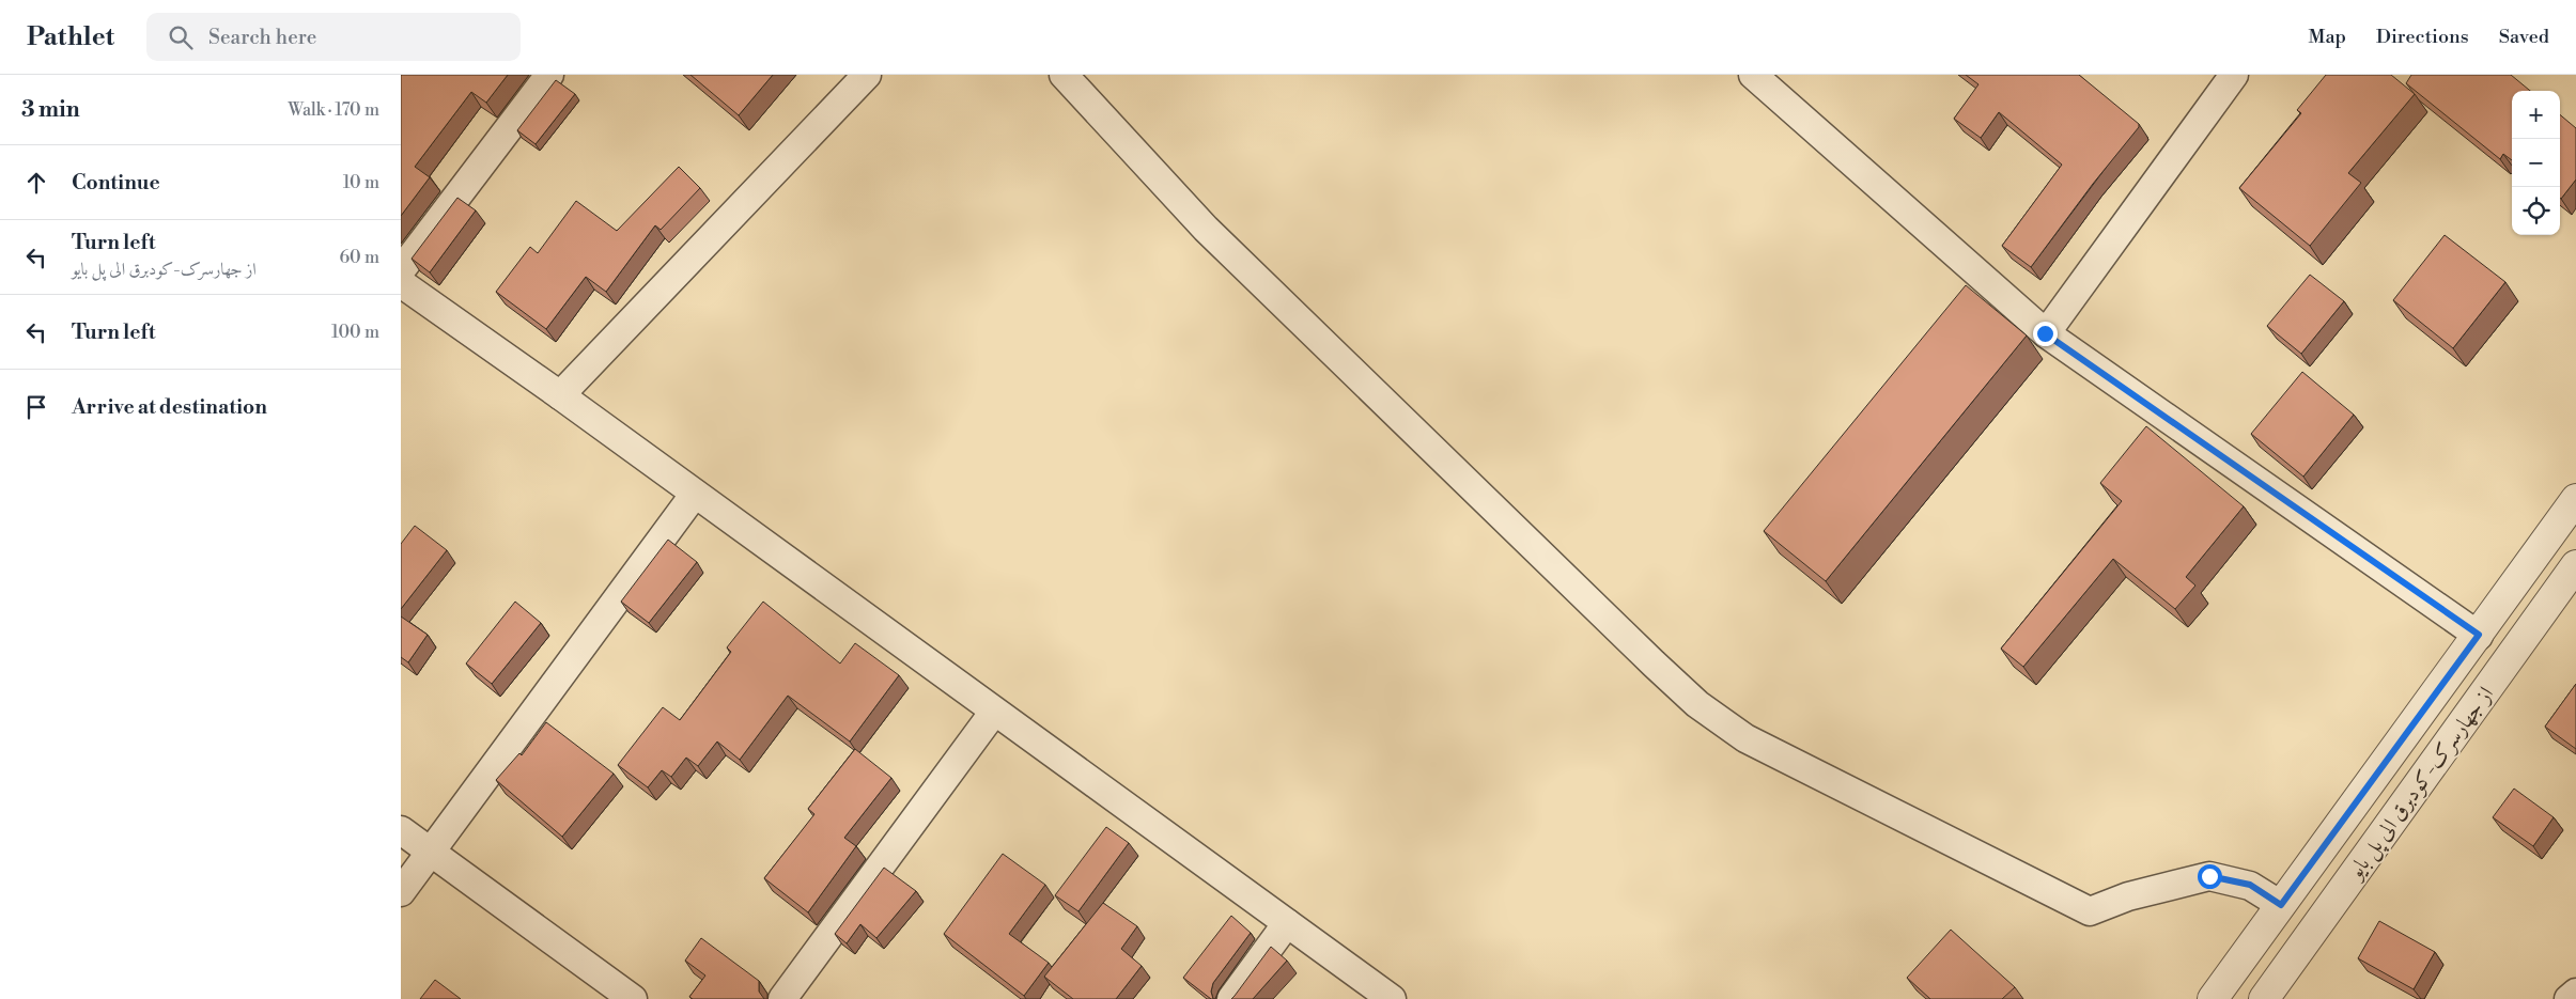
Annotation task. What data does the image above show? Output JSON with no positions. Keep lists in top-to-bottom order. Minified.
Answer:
{"streets":{"street":["از جهارسرک-کودبرق الی پل بایو"]},"page":{"header":"Pathlet","search":"Search here","nav":["Map","Directions","Saved"],"heading":["3 min","Walk · 170 m"],"map_buttons":["+","−"],"list":[["Continue","10 m"],["Turn left","از جهارسرک-کودبرق الی پل بایو","60 m"],["Turn left","100 m"],"Arrive at destination"]}}
